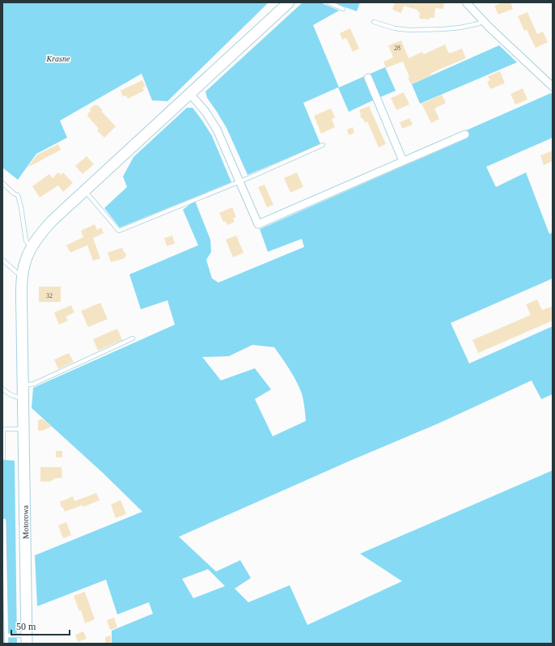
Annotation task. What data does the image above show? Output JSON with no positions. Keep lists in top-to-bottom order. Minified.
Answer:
{"streets":{"street":["Motorowa"]},"parks":["Krasne"],"house_numbers":["28","32"],"scale_bar":"50 m"}
